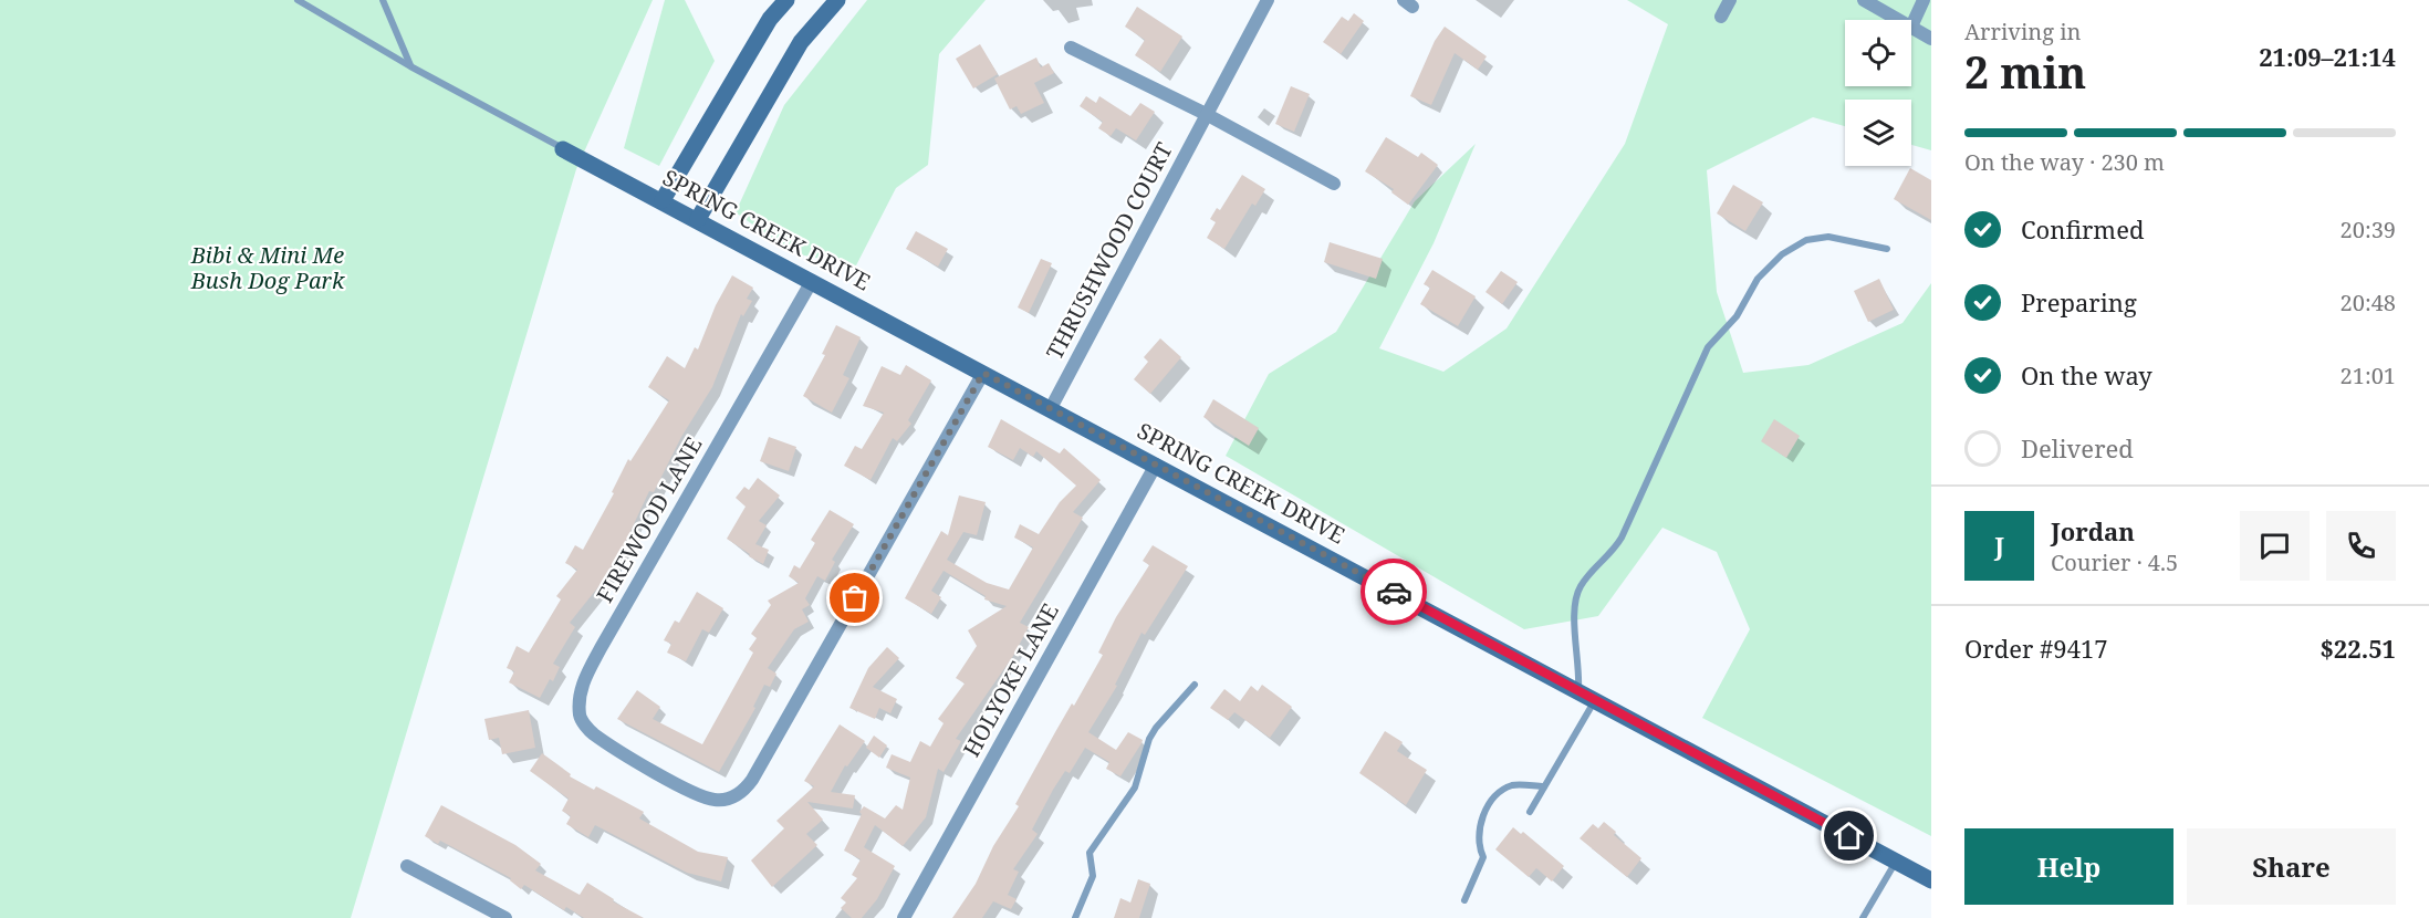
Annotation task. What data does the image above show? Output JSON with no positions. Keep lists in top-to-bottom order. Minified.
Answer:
{"streets":{"street":["SPRING CREEK DRIVE","THRUSHWOOD COURT","FIREWOOD LANE","HOLYOKE LANE"]},"crossings":[["SPRING CREEK DRIVE","THRUSHWOOD COURT"],["SPRING CREEK DRIVE","FIREWOOD LANE"],["SPRING CREEK DRIVE","HOLYOKE LANE"]],"parks":["Bibi & Mini Me Bush Dog Park"],"page":{"heading":["2 min","Arriving in","21:09–21:14"],"panel":["Jordan","Courier · 4.5","Order #9417","$22.51"],"bar":"On the way · 230 m","list":[["Confirmed","20:39"],["Preparing","20:48"],["On the way","21:01"],"Delivered"],"round":"J","buttons":["Help","Share"]}}
